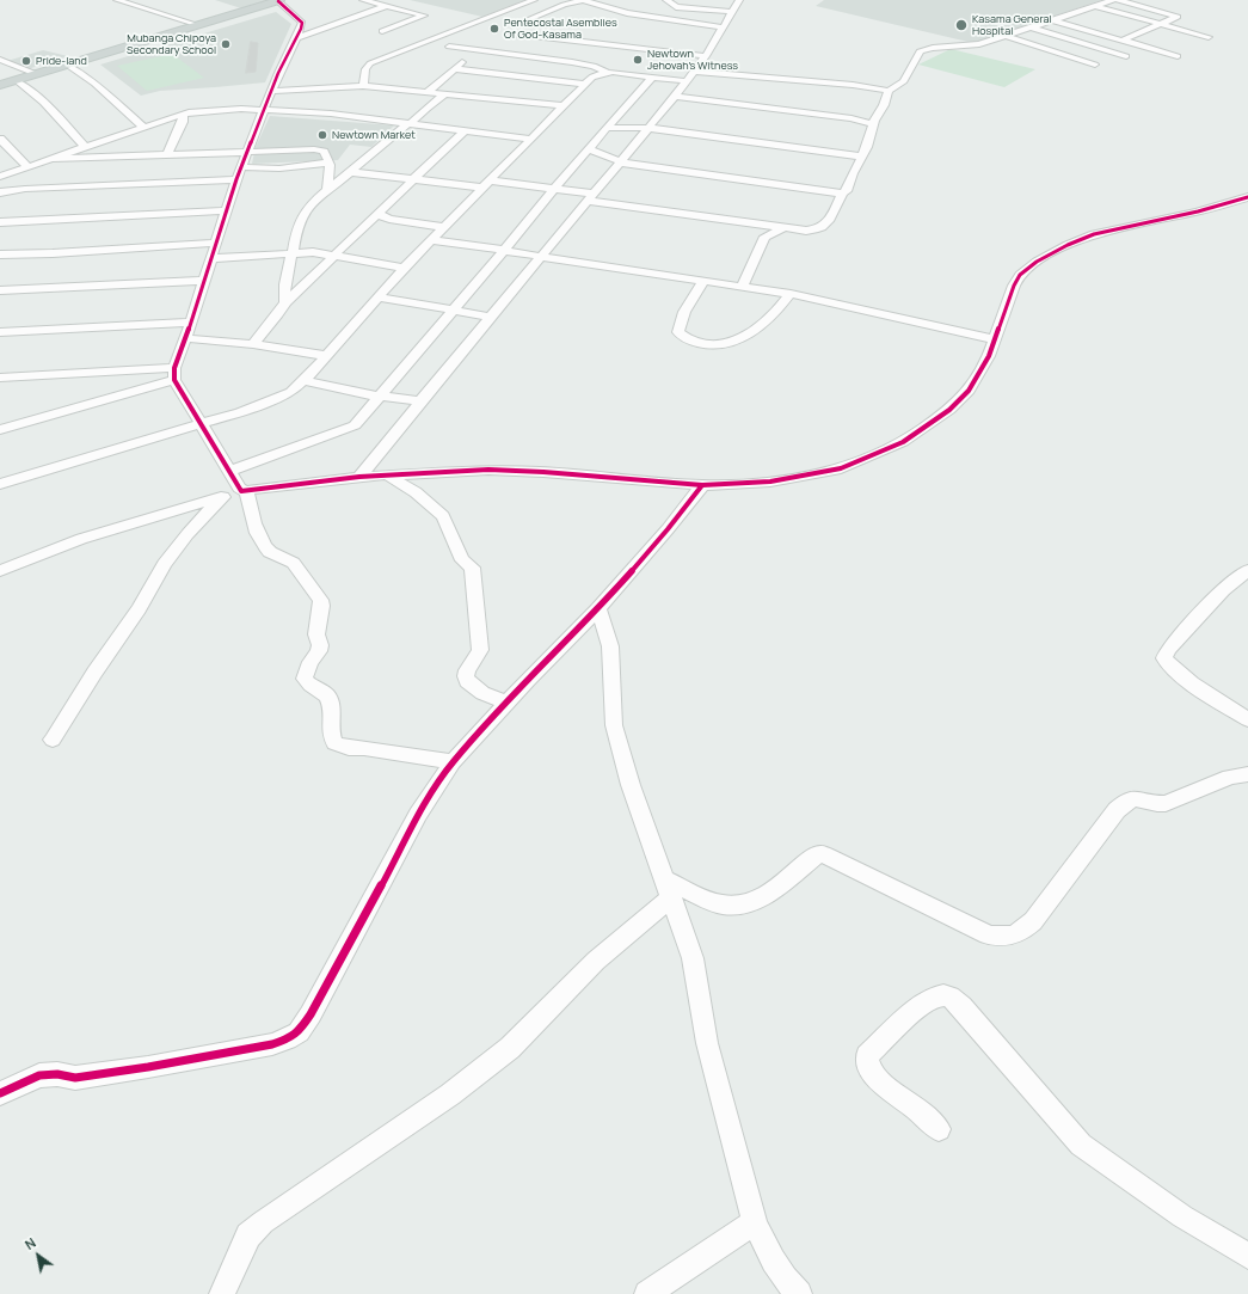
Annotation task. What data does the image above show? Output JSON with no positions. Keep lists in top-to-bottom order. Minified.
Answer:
{"places":["Kasama General Hospital","Pentecostal Asemblies Of God-Kasama","Mubanga Chipoya Secondary School","Newtown Jehovah's Witness","Pride-land","Newtown Market"],"north":"top left"}
